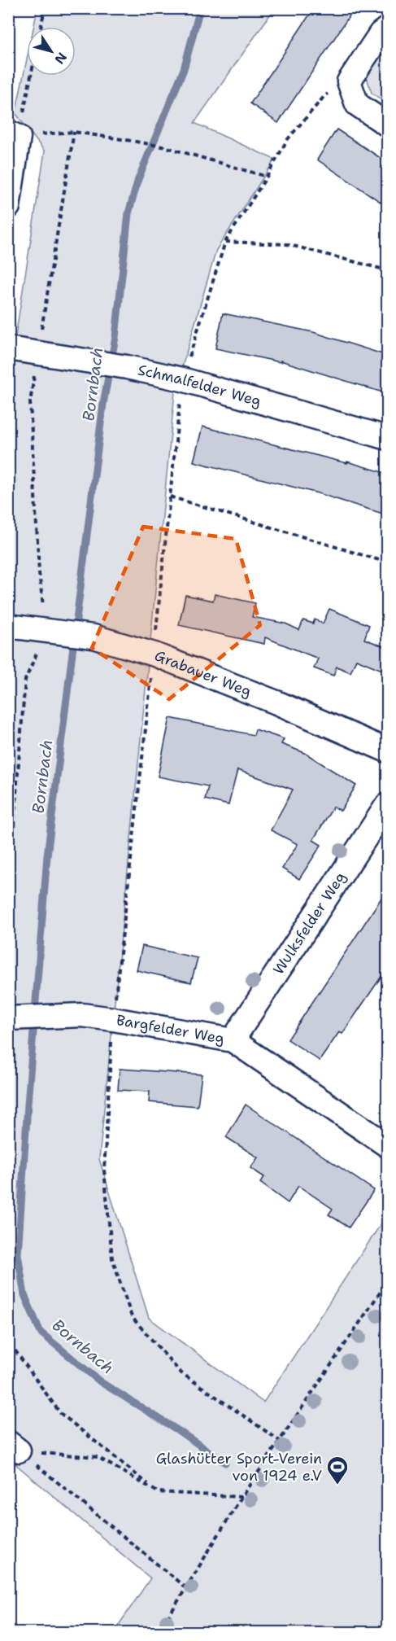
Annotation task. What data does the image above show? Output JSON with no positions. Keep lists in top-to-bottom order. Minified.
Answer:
{"streets":{"street":["Schmalfelder Weg","Grabauer Weg","Wulksfelder Weg","Bargfelder Weg"]},"crossings":[["Wulksfelder Weg","Bargfelder Weg"]],"water":["Bornbach"],"places":{"sports":["Glashütter Sport-Verein von 1924 e.V"]},"north":"bottom right"}
